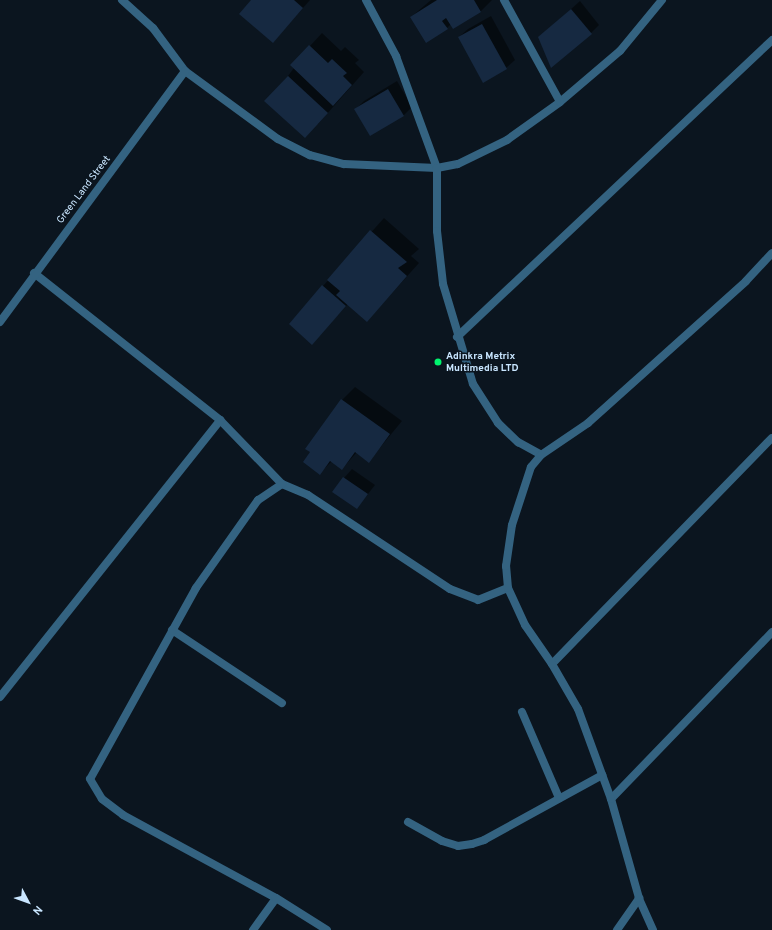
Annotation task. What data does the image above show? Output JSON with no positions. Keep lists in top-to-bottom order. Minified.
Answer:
{"streets":{"street":["Green Land Street"]},"places":["Adinkra Metrix Multimedia LTD"],"north":"bottom right"}
